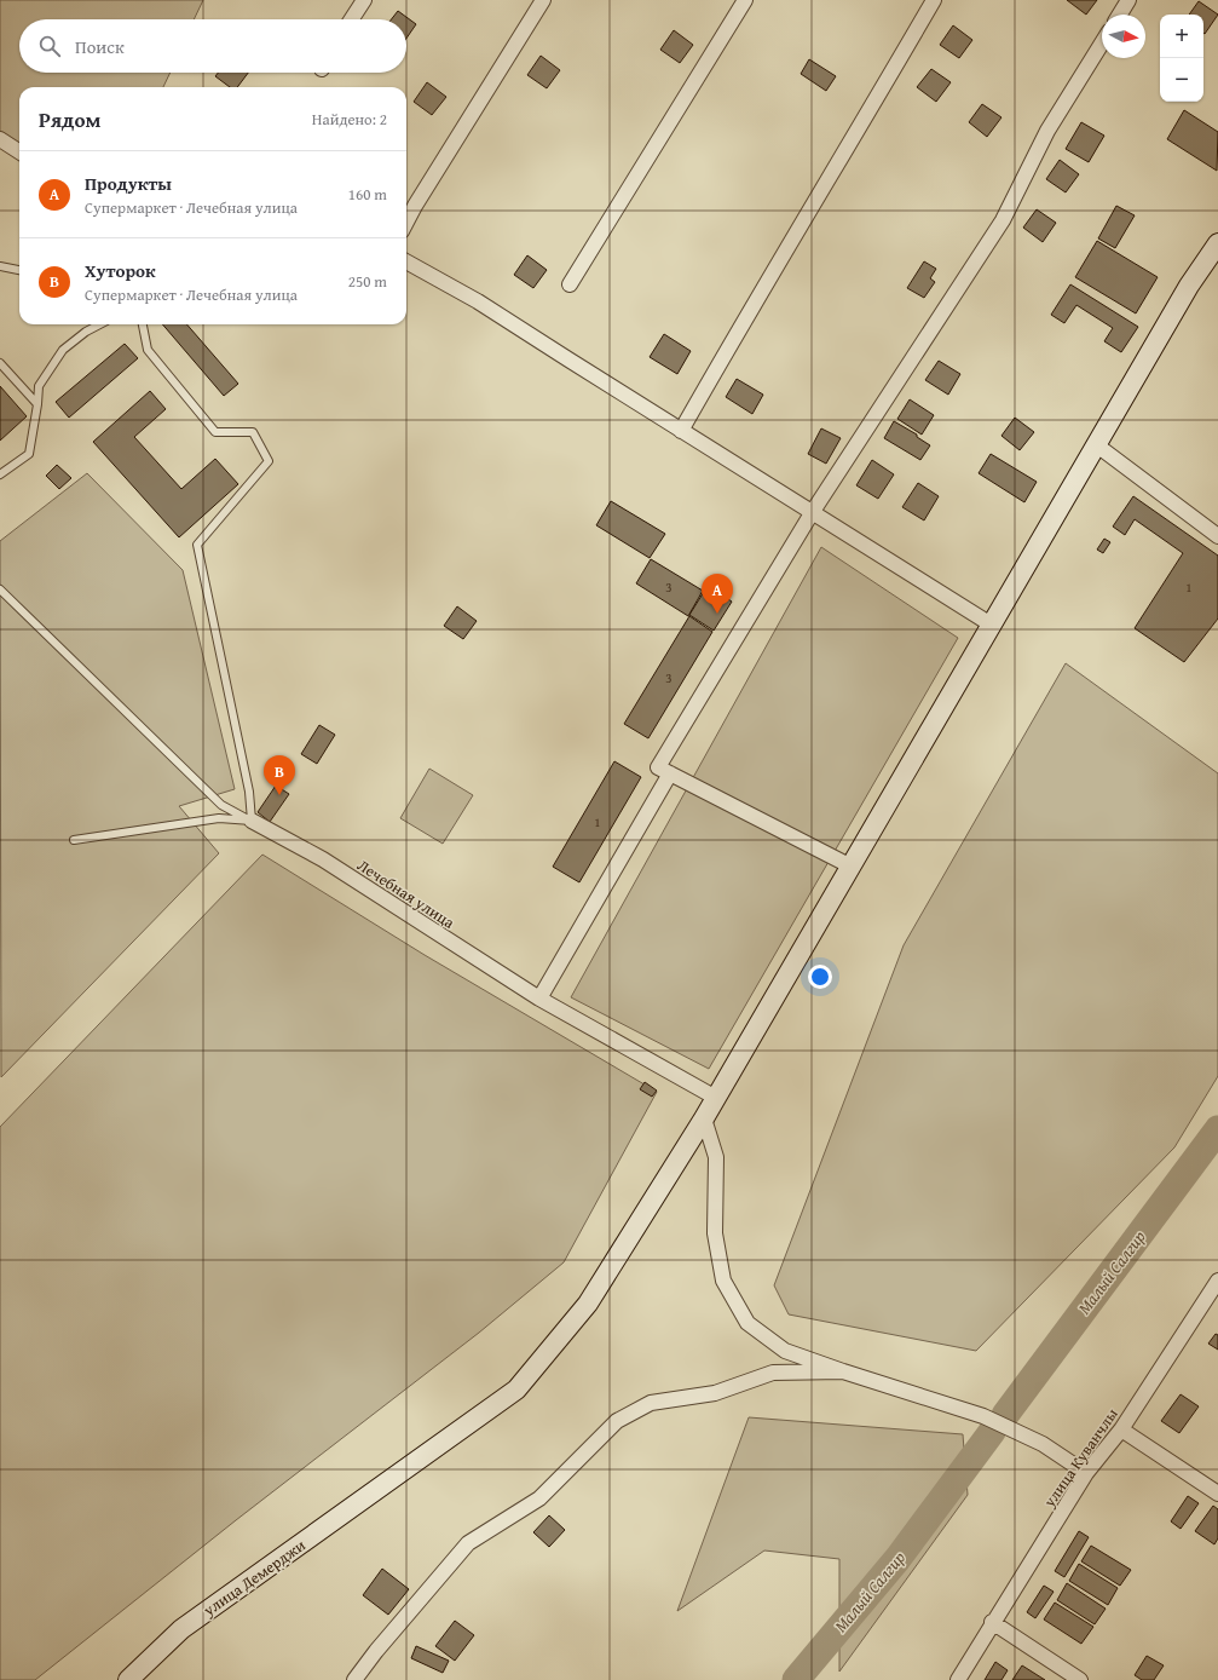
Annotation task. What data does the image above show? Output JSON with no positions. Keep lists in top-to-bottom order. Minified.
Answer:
{"streets":{"main road":["улица Демерджи"],"street":["Лечебная улица","улица Куванчлы"]},"crossings":[["Лечебная улица","улица Демерджи"]],"water":["Малый Салгир"],"house_numbers":["3","1","3","1"],"north":"right","page":{"map_buttons":["+","−"],"search":"Поиск","heading":["Рядом","Найдено: 2"],"list":[{"mark":"A","name":"Продукты","note":"Супермаркет · Лечебная улица","value":"160 m"},{"mark":"B","name":"Хуторок","note":"Супермаркет · Лечебная улица","value":"250 m"}],"pins":["A","B"]}}
